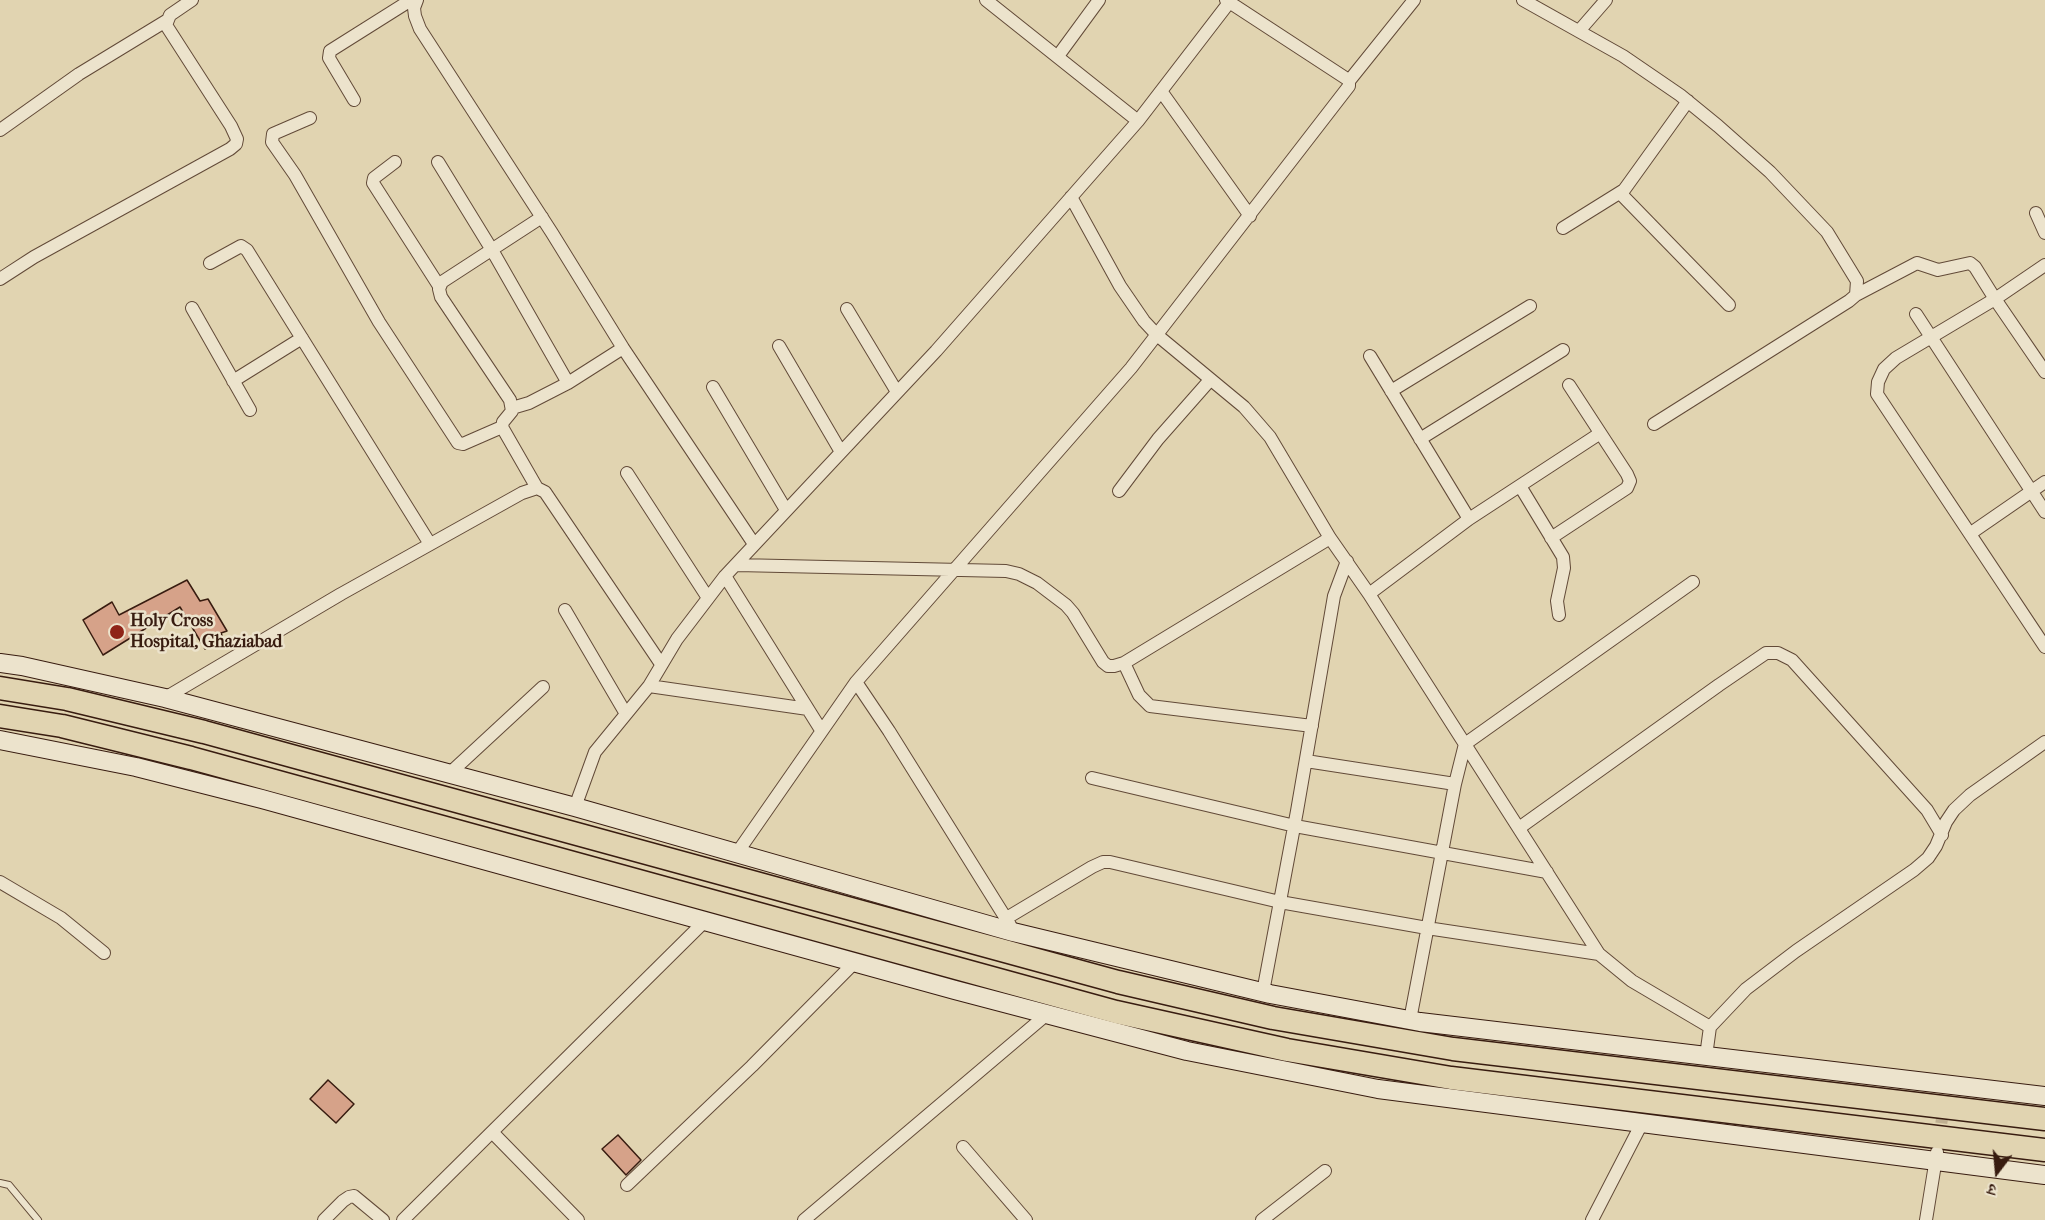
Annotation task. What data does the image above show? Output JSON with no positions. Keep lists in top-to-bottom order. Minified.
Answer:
{"places":["Holy Cross Hospital, Ghaziabad"],"north":"bottom"}
